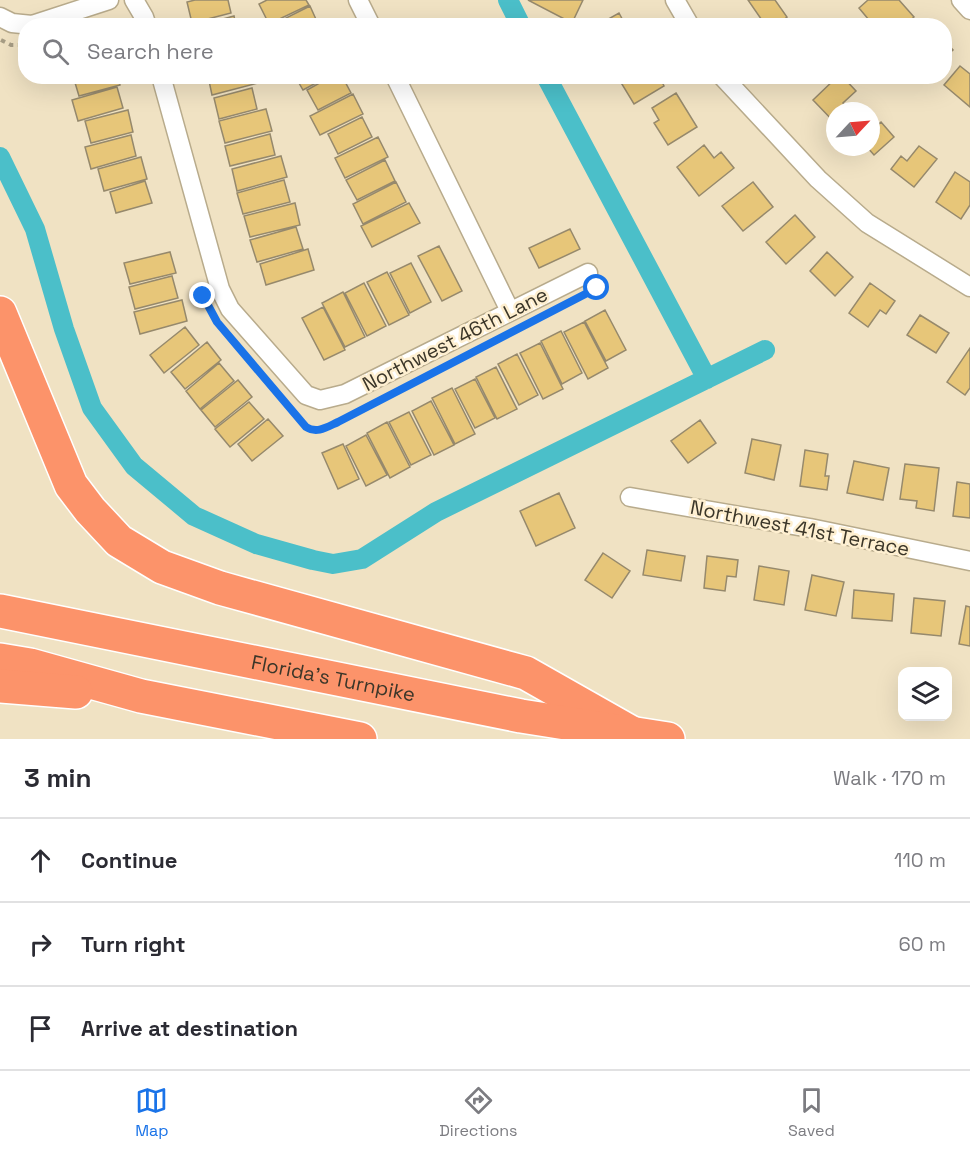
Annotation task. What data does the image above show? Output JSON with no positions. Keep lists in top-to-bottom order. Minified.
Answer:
{"streets":{"highway":["Florida's Turnpike"],"street":["Northwest 46th Lane","Northwest 41st Terrace"]},"north":"top right","page":{"search":"Search here","heading":["3 min","Walk · 170 m"],"list":[["Continue","110 m"],["Turn right","60 m"],"Arrive at destination"],"nav":["Map","Directions","Saved"]}}
